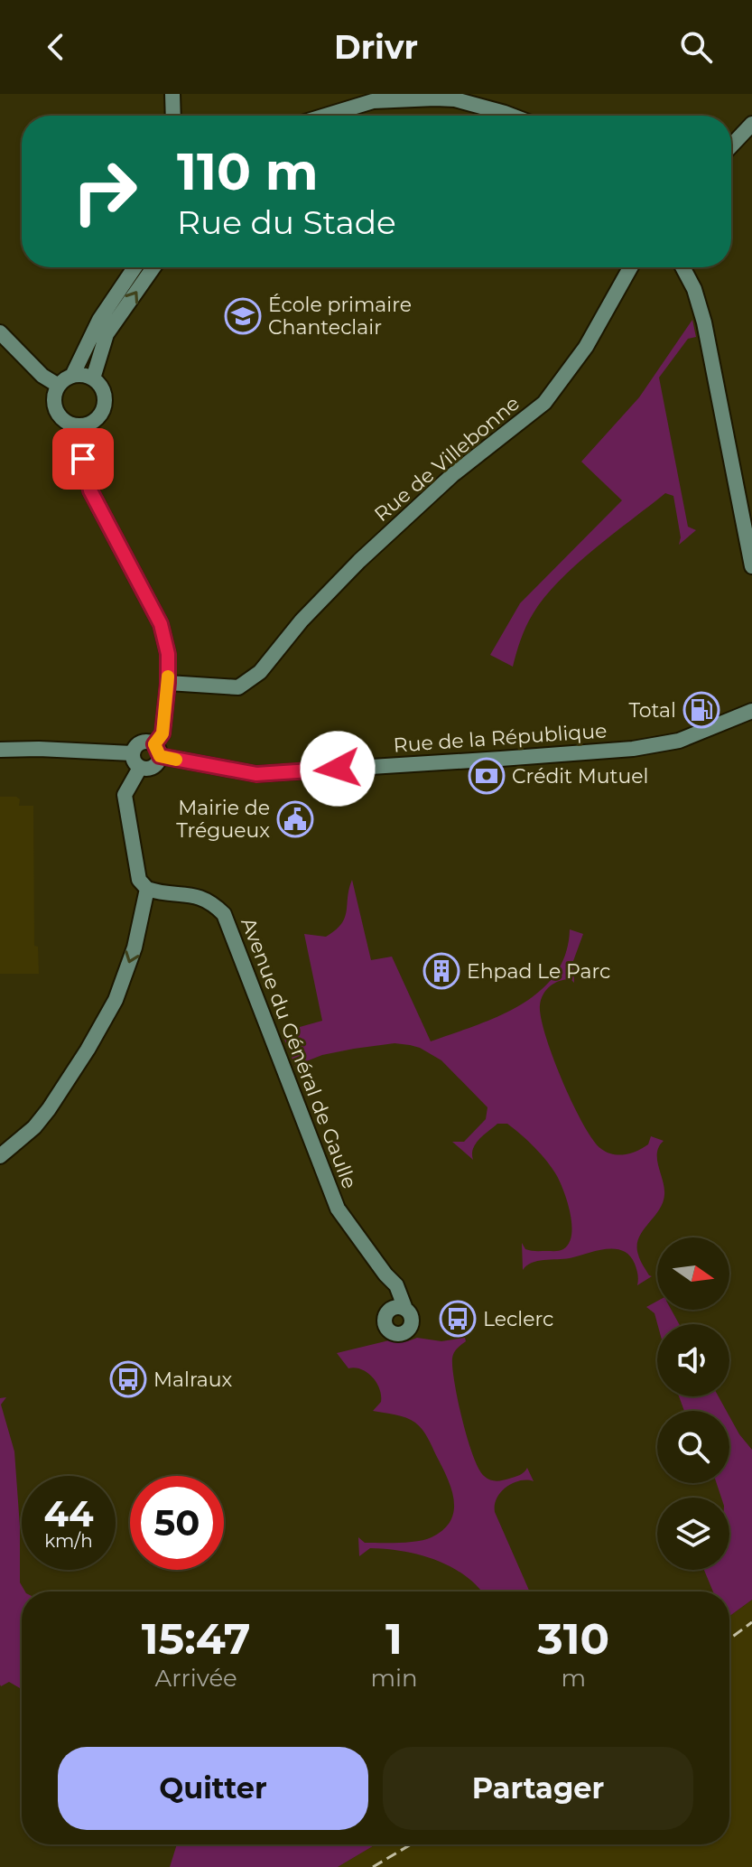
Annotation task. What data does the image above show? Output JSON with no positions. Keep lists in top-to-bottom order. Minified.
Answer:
{"streets":{"street":["Rue de Villebonne","Rue de la République","Avenue du Général de Gaulle"]},"places":{"school or university":["École primaire Chanteclair"],"fuel station":["Total"],"bank":["Crédit Mutuel"],"public building":["Mairie de Trégueux"],"building":["Ehpad Le Parc"],"bus stop":["Leclerc","Malraux"]},"north":"right","page":{"header":"Drivr","turn":["110 m","Rue du Stade"],"speed":"44 km/h","limit":"50","eta":["15:47","Arrivée","1","min","310","m"],"buttons":["Quitter","Partager"]}}
